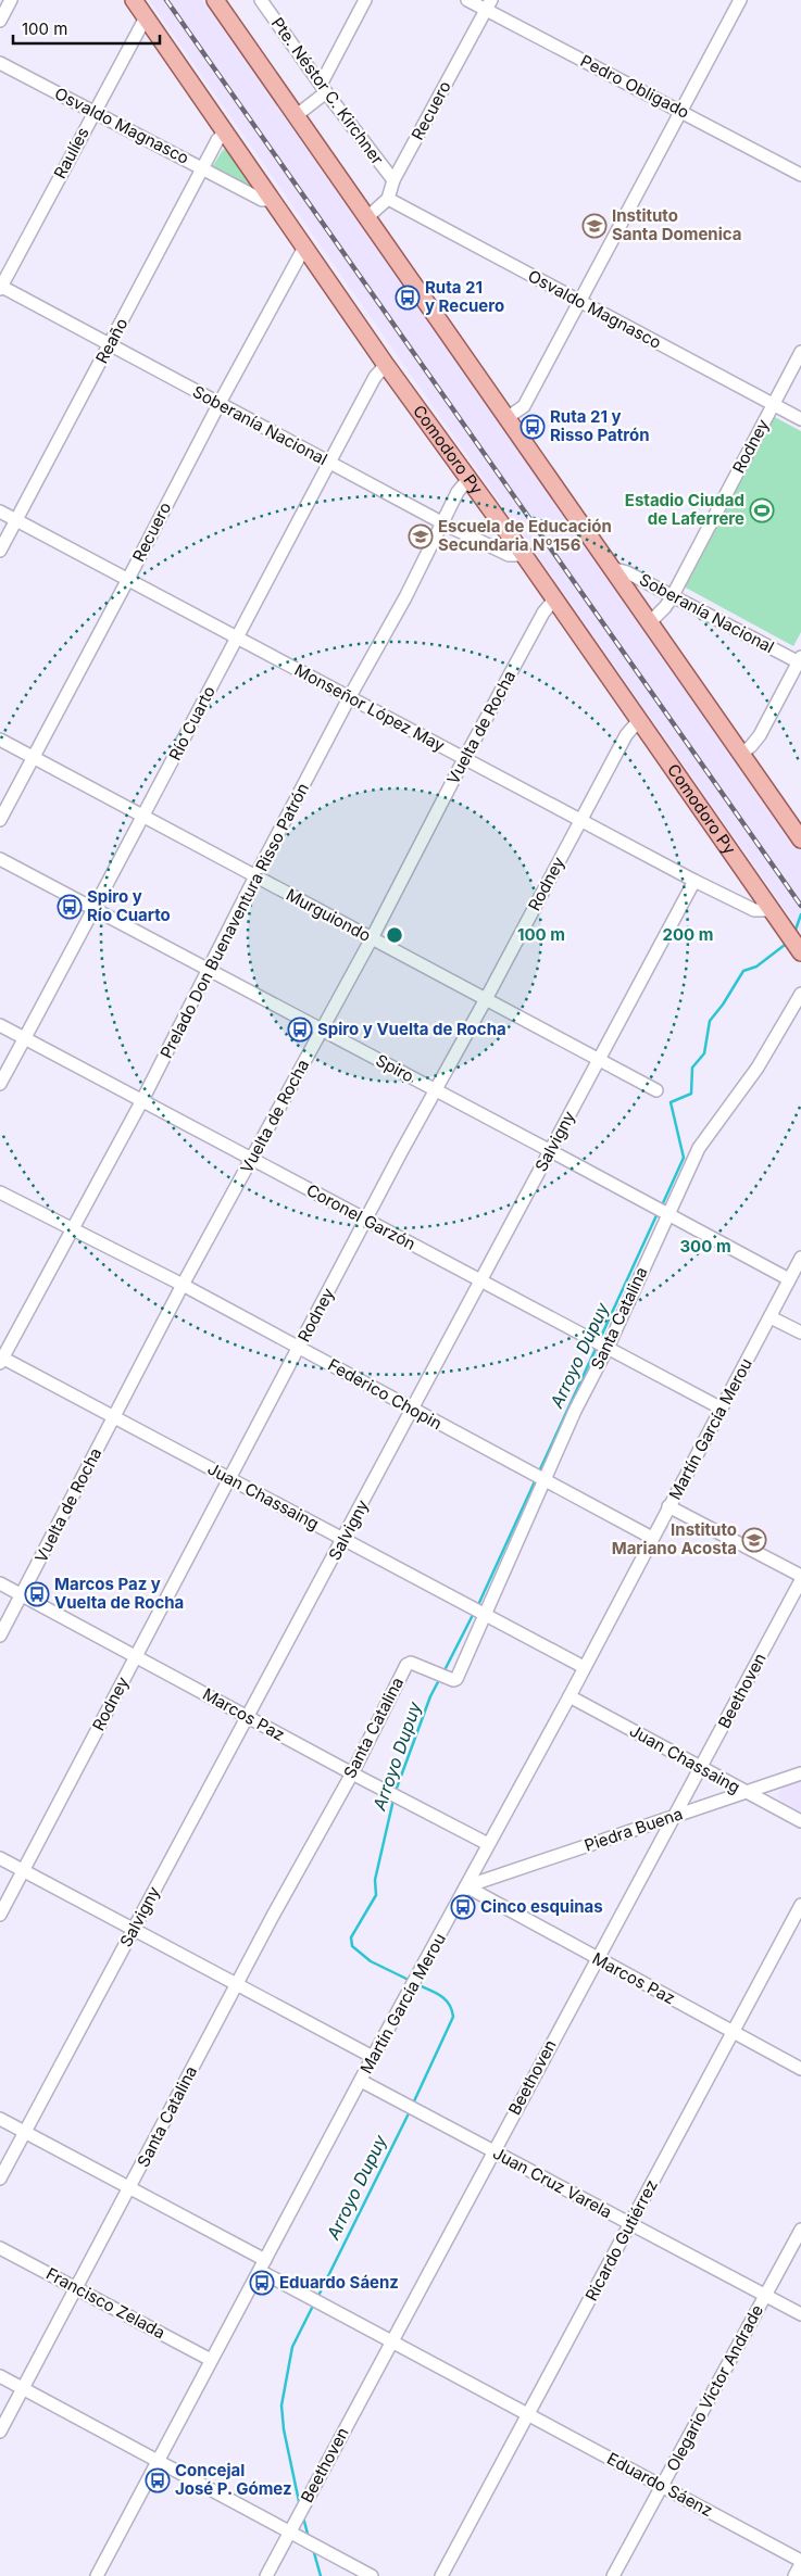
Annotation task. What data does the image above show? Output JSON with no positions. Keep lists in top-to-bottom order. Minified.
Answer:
{"streets":{"main road":["Comodoro Py"],"street":["Pedro Obligado","Pte. Néstor C. Kirchner","Recuero","Osvaldo Magnasco","Raulíes","Reaño","Soberanía Nacional","Rodney","Monseñor López May","Río Cuarto","Vuelta de Rocha","Murguiondo","Prelado Don Buenaventura Risso Patrón","Spiro","Salvigny","Coronel Garzón","Santa Catalina","Federico Chopin","Martín García Merou","Juan Chassaing","Beethoven","Marcos Paz","Piedra Buena","Juan Cruz Varela","Ricardo Gutiérrez","Francisco Zelada","Olegario Victor Andrade","Eduardo Sáenz"]},"crossings":[["Pedro Obligado","Recuero"],["Pte. Néstor C. Kirchner","Recuero"],["Recuero","Osvaldo Magnasco"],["Recuero","Soberanía Nacional"],["Recuero","Comodoro Py"],["Recuero","Monseñor López May"],["Recuero","Murguiondo"],["Osvaldo Magnasco","Raulíes"],["Osvaldo Magnasco","Reaño"],["Osvaldo Magnasco","Rodney"],["Osvaldo Magnasco","Comodoro Py"],["Raulíes","Soberanía Nacional"],["Raulíes","Comodoro Py"],["Reaño","Soberanía Nacional"],["Reaño","Comodoro Py"],["Reaño","Monseñor López May"],["Soberanía Nacional","Rodney"],["Soberanía Nacional","Comodoro Py"],["Soberanía Nacional","Río Cuarto"],["Soberanía Nacional","Prelado Don Buenaventura Risso Patrón"],["Rodney","Comodoro Py"],["Rodney","Monseñor López May"],["Rodney","Murguiondo"],["Rodney","Spiro"],["Rodney","Coronel Garzón"],["Rodney","Federico Chopin"],["Rodney","Juan Chassaing"],["Rodney","Marcos Paz"],["Comodoro Py","Monseñor López May"],["Comodoro Py","Río Cuarto"],["Comodoro Py","Vuelta de Rocha"],["Comodoro Py","Prelado Don Buenaventura Risso Patrón"],["Monseñor López May","Río Cuarto"],["Monseñor López May","Vuelta de Rocha"],["Monseñor López May","Prelado Don Buenaventura Risso Patrón"],["Monseñor López May","Salvigny"],["Río Cuarto","Murguiondo"],["Río Cuarto","Spiro"],["Río Cuarto","Coronel Garzón"],["Vuelta de Rocha","Murguiondo"],["Vuelta de Rocha","Spiro"],["Vuelta de Rocha","Coronel Garzón"],["Vuelta de Rocha","Federico Chopin"],["Vuelta de Rocha","Juan Chassaing"],["Vuelta de Rocha","Marcos Paz"],["Murguiondo","Prelado Don Buenaventura Risso Patrón"],["Murguiondo","Salvigny"],["Prelado Don Buenaventura Risso Patrón","Spiro"],["Prelado Don Buenaventura Risso Patrón","Coronel Garzón"],["Prelado Don Buenaventura Risso Patrón","Federico Chopin"],["Prelado Don Buenaventura Risso Patrón","Juan Chassaing"],["Spiro","Salvigny"],["Spiro","Santa Catalina"],["Spiro","Martín García Merou"],["Salvigny","Coronel Garzón"],["Salvigny","Federico Chopin"],["Salvigny","Juan Chassaing"],["Salvigny","Marcos Paz"],["Salvigny","Eduardo Sáenz"],["Coronel Garzón","Santa Catalina"],["Coronel Garzón","Martín García Merou"],["Santa Catalina","Federico Chopin"],["Santa Catalina","Juan Chassaing"],["Santa Catalina","Marcos Paz"],["Santa Catalina","Francisco Zelada"],["Santa Catalina","Eduardo Sáenz"],["Federico Chopin","Martín García Merou"],["Martín García Merou","Juan Chassaing"],["Martín García Merou","Marcos Paz"],["Martín García Merou","Piedra Buena"],["Martín García Merou","Juan Cruz Varela"],["Martín García Merou","Francisco Zelada"],["Martín García Merou","Eduardo Sáenz"],["Juan Chassaing","Beethoven"],["Juan Chassaing","Piedra Buena"],["Beethoven","Marcos Paz"],["Beethoven","Piedra Buena"],["Beethoven","Juan Cruz Varela"],["Beethoven","Eduardo Sáenz"],["Marcos Paz","Piedra Buena"],["Marcos Paz","Ricardo Gutiérrez"],["Juan Cruz Varela","Ricardo Gutiérrez"],["Juan Cruz Varela","Olegario Victor Andrade"],["Ricardo Gutiérrez","Eduardo Sáenz"],["Olegario Victor Andrade","Eduardo Sáenz"]],"water":["Arroyo Dupuy"],"places":{"school or university":["Instituto Santa Domenica","Escuela de Educación Secundaria Nº156","Instituto Mariano Acosta"],"bus stop":["Ruta 21 y Recuero","Ruta 21 y Risso Patrón","Spiro y Río Cuarto","Spiro y Vuelta de Rocha","Marcos Paz y Vuelta de Rocha","Cinco esquinas","Eduardo Sáenz","Concejal José P. Gómez"],"sports":["Estadio Ciudad de Laferrere"]},"scale_bar":"100 m","rings":["100 m","200 m","300 m"]}
